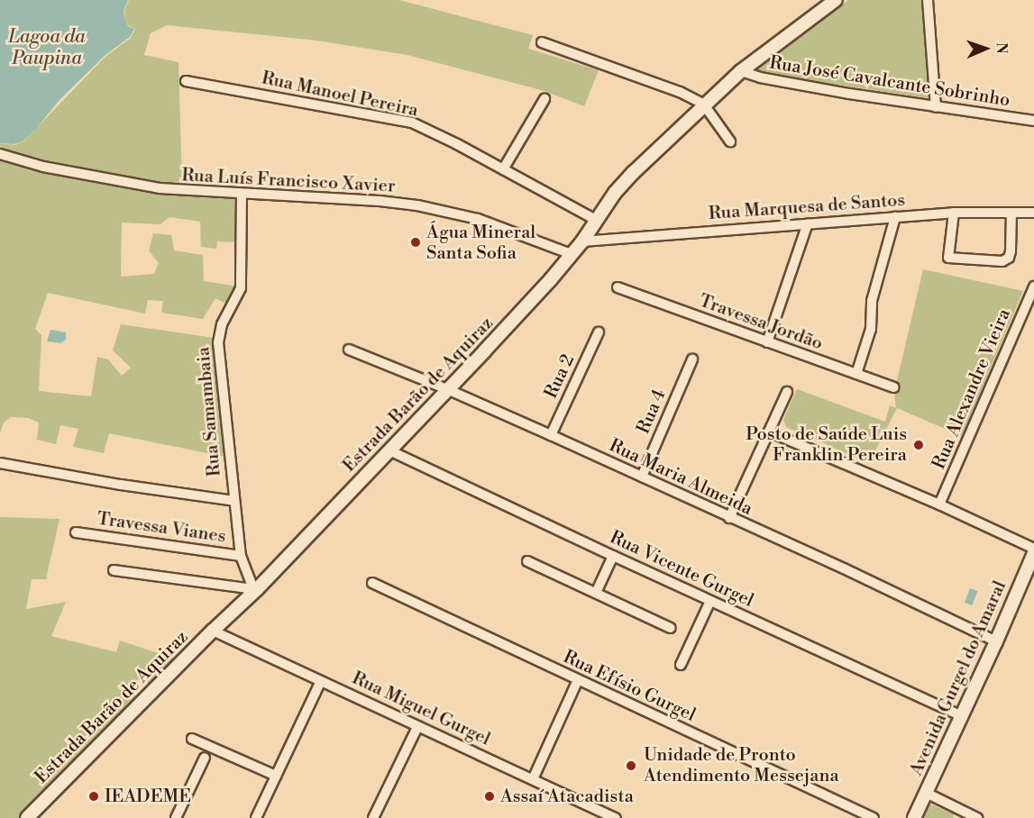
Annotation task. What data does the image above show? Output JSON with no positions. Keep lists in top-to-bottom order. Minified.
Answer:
{"streets":{"street":["Rua José Cavalcante Sobrinho","Rua Manoel Pereira","Rua Luís Francisco Xavier","Rua Marquesa de Santos","Travessa Jordão","Rua 2","Rua Alexandre Vieira","Estrada Barão de Aquiraz","Rua Samambaia","Rua 4","Rua Maria Almeida","Travessa Vianes","Rua Vicente Gurgel","Avenida Gurgel do Amaral","Rua Efísio Gurgel","Rua Miguel Gurgel"]},"crossings":[["Rua José Cavalcante Sobrinho","Estrada Barão de Aquiraz"],["Rua Manoel Pereira","Estrada Barão de Aquiraz"],["Rua Luís Francisco Xavier","Estrada Barão de Aquiraz"],["Rua Luís Francisco Xavier","Rua Samambaia"],["Rua Marquesa de Santos","Estrada Barão de Aquiraz"],["Rua 2","Rua Maria Almeida"],["Estrada Barão de Aquiraz","Rua Samambaia"],["Estrada Barão de Aquiraz","Rua Maria Almeida"],["Estrada Barão de Aquiraz","Rua Vicente Gurgel"],["Estrada Barão de Aquiraz","Rua Miguel Gurgel"],["Rua Samambaia","Travessa Vianes"],["Rua 4","Rua Maria Almeida"],["Rua Maria Almeida","Avenida Gurgel do Amaral"],["Rua Vicente Gurgel","Avenida Gurgel do Amaral"]],"water":["Lagoa da Paupina"],"places":["Água Mineral Santa Sofia","Posto de Saúde Luis Franklin Pereira","Unidade de Pronto Atendimento Messejana","IEADEME","Assaí Atacadista"],"north":"right"}
